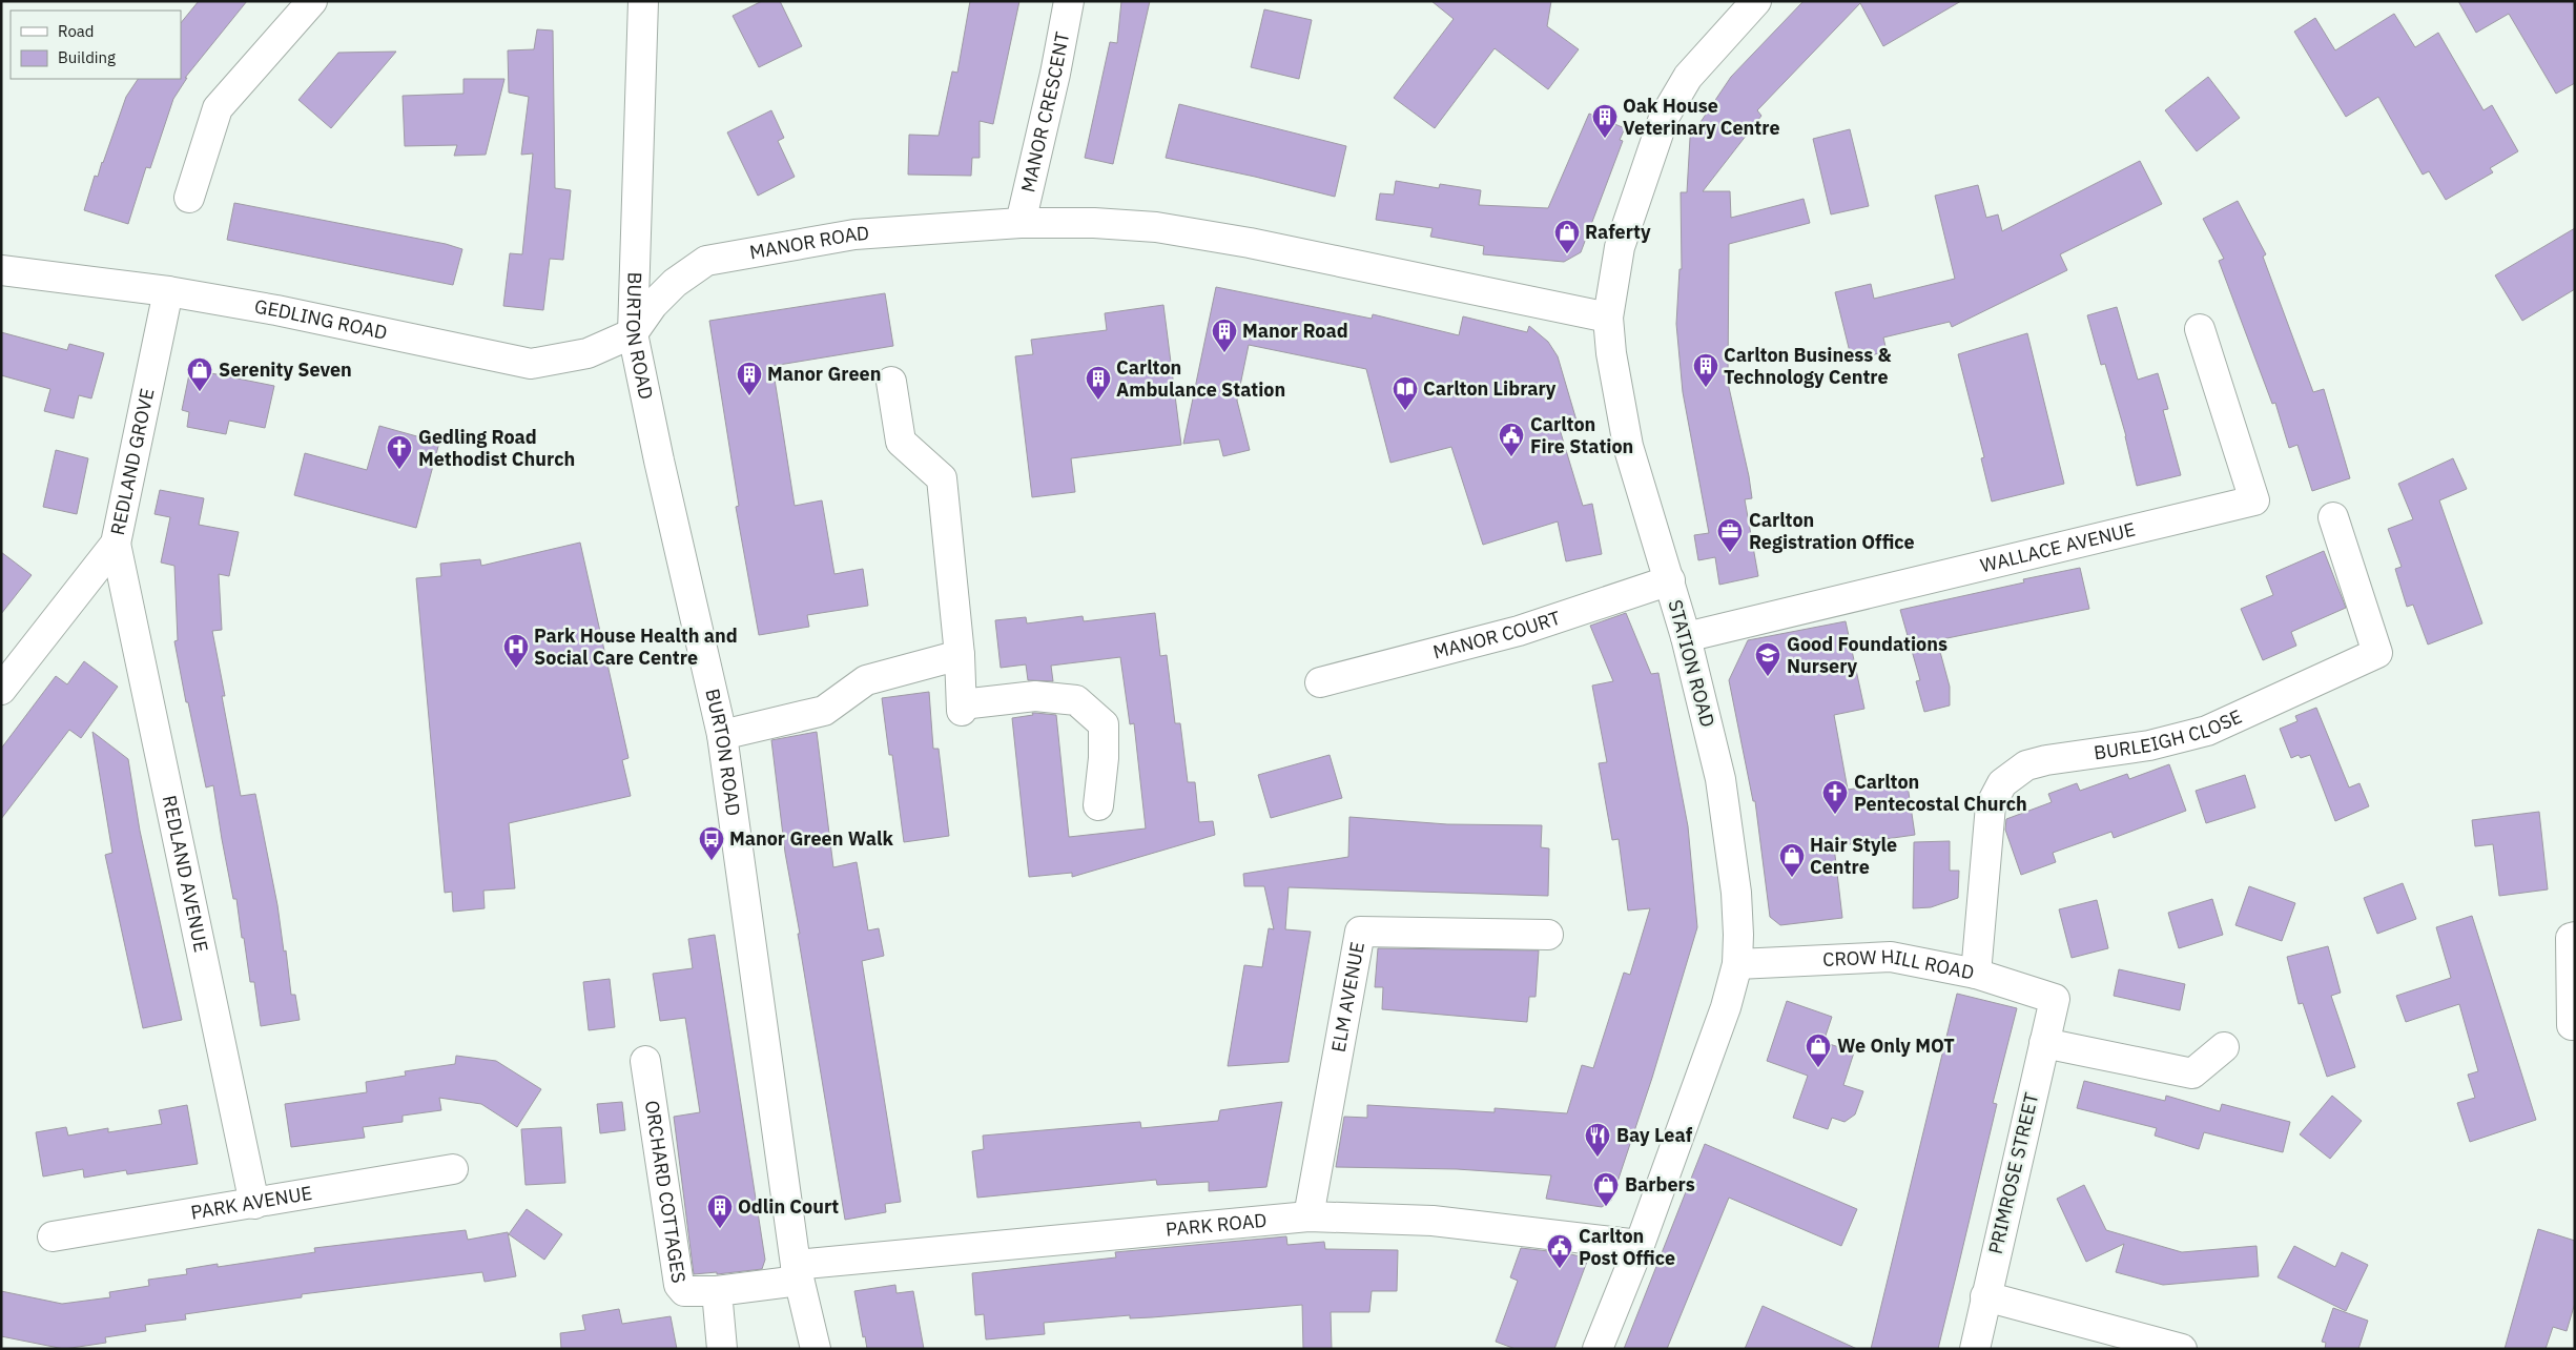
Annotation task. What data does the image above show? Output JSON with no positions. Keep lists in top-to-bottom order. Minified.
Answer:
{"streets":{"street":["MANOR CRESCENT","MANOR ROAD","GEDLING ROAD","BURTON ROAD","REDLAND GROVE","WALLACE AVENUE","MANOR COURT","STATION ROAD","BURLEIGH CLOSE","REDLAND AVENUE","CROW HILL ROAD","ELM AVENUE","PRIMROSE STREET","ORCHARD COTTAGES","PARK AVENUE","PARK ROAD"]},"crossings":[["MANOR CRESCENT","MANOR ROAD"],["MANOR ROAD","GEDLING ROAD"],["MANOR ROAD","BURTON ROAD"],["MANOR ROAD","STATION ROAD"],["GEDLING ROAD","BURTON ROAD"],["GEDLING ROAD","REDLAND GROVE"],["BURTON ROAD","PARK ROAD"],["REDLAND GROVE","REDLAND AVENUE"],["WALLACE AVENUE","STATION ROAD"],["MANOR COURT","STATION ROAD"],["STATION ROAD","CROW HILL ROAD"],["STATION ROAD","PARK ROAD"],["BURLEIGH CLOSE","CROW HILL ROAD"],["REDLAND AVENUE","PARK AVENUE"],["CROW HILL ROAD","PRIMROSE STREET"],["ELM AVENUE","PARK ROAD"],["ORCHARD COTTAGES","PARK ROAD"]],"places":{"building":["Oak House Veterinary Centre","Manor Road","Carlton Business & Technology Centre","Manor Green","Carlton Ambulance Station","Odlin Court"],"shop":["Raferty","Serenity Seven","Hair Style Centre","We Only MOT","Barbers"],"library":["Carlton Library"],"public building":["Carlton Fire Station","Carlton Post Office"],"church":["Gedling Road Methodist Church","Carlton Pentecostal Church"],"office":["Carlton Registration Office"],"hospital":["Park House Health and Social Care Centre"],"school or university":["Good Foundations Nursery"],"bus stop":["Manor Green Walk"],"restaurant":["Bay Leaf"]},"legend":["Road","Building"]}
